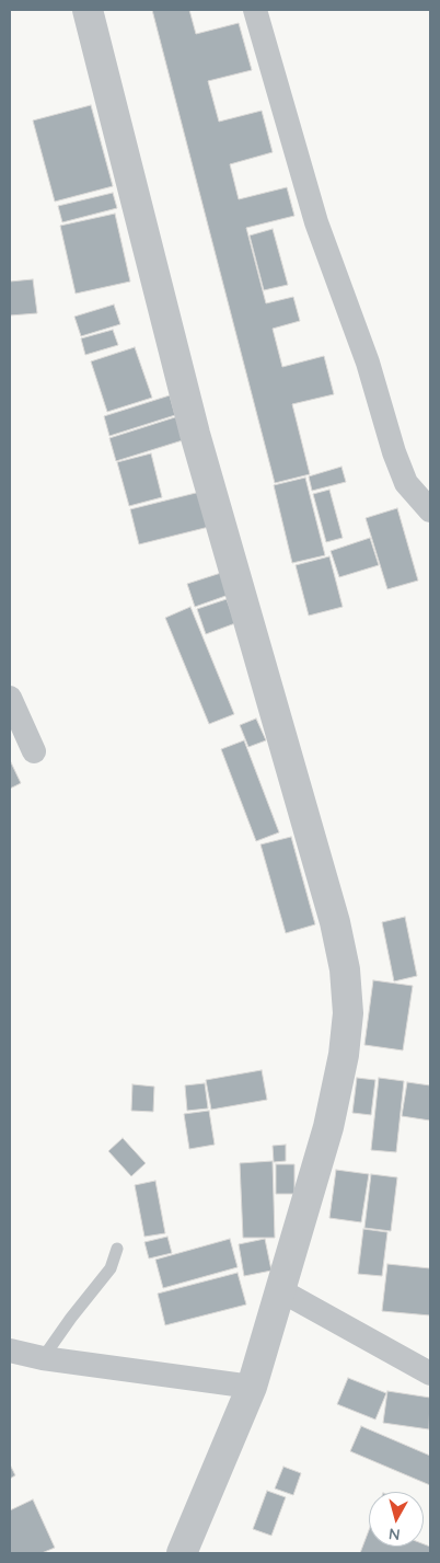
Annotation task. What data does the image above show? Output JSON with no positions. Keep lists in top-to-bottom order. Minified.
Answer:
{"north":"bottom"}
